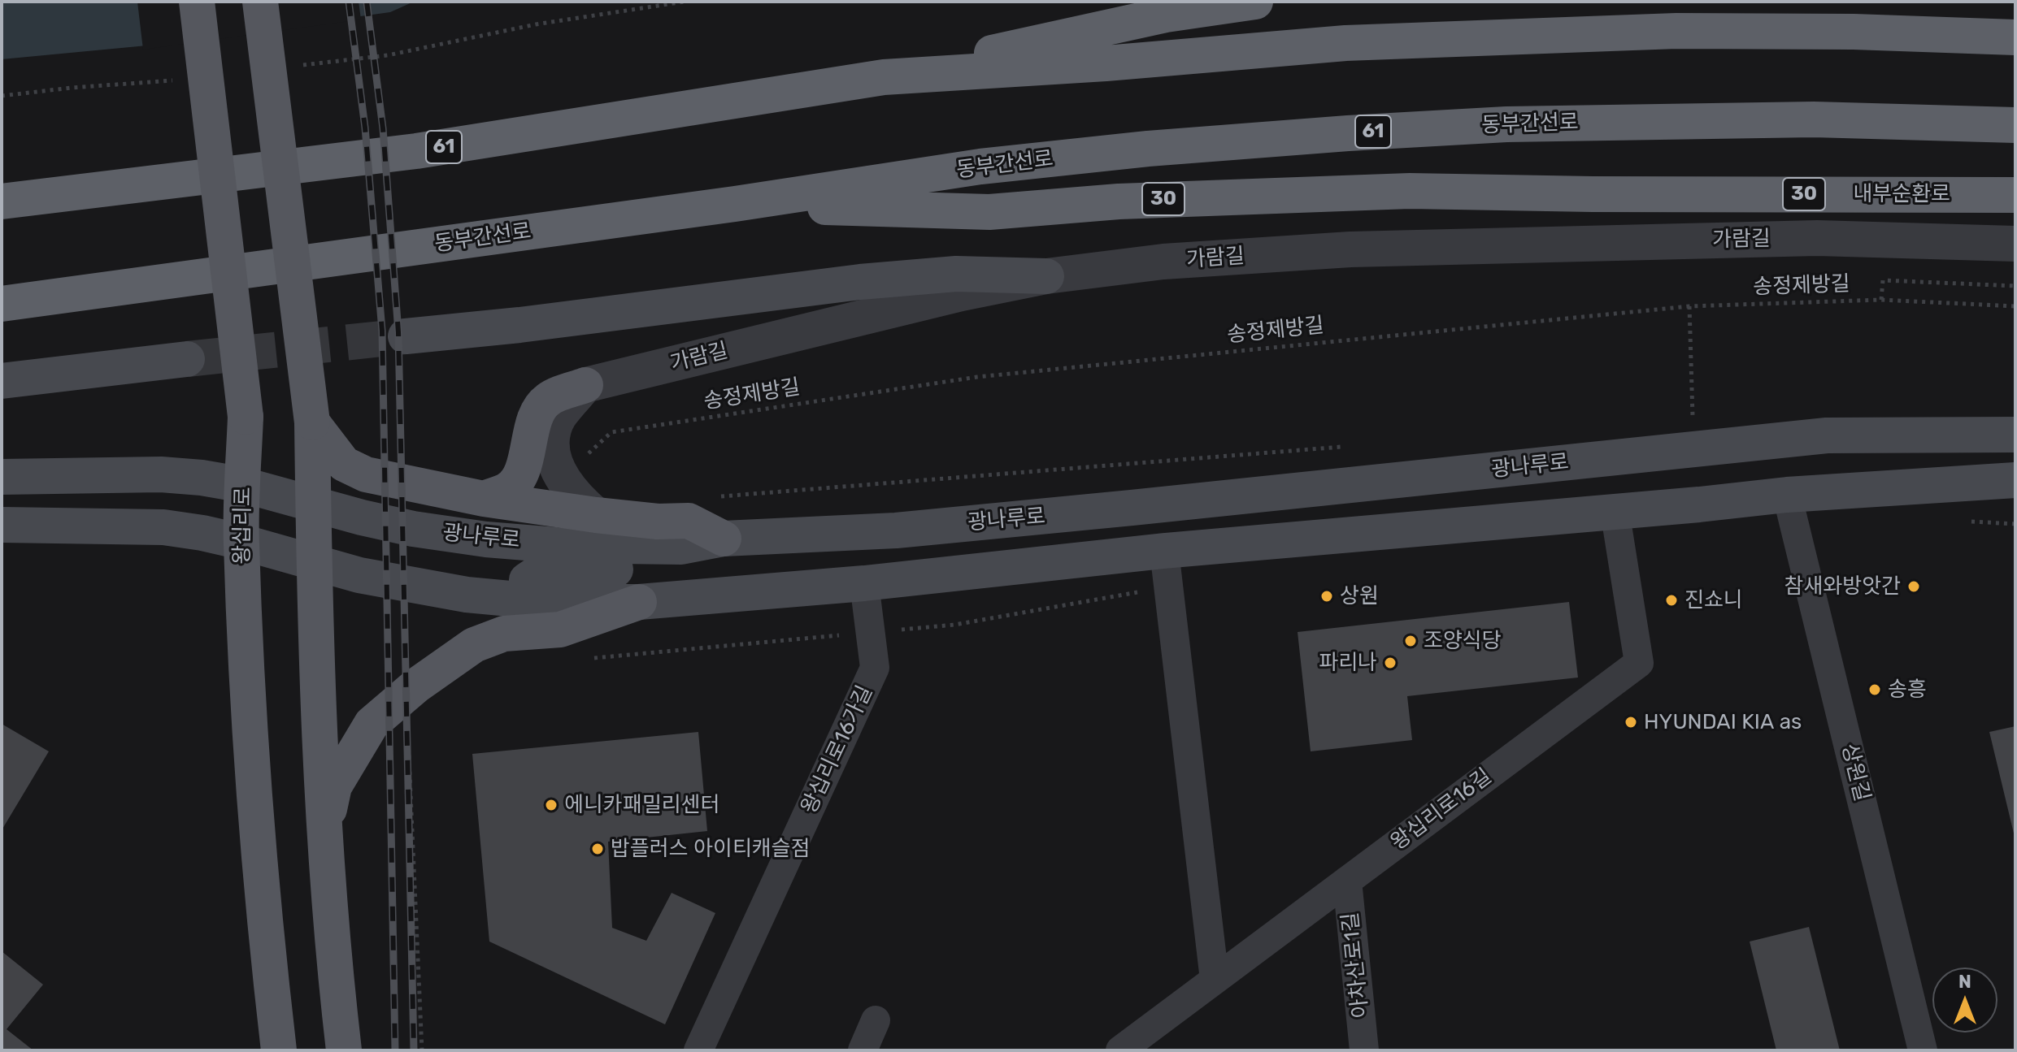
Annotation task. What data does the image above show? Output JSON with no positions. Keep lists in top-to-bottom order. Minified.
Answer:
{"streets":{"highway":["동부간선로","61","30","내부순환로"],"main road":["광나루로","왕십리로"],"street":["가람길","왕십리로16가길","상원길","왕십리로16길","아차산로1길"],"path":["송정제방길"]},"crossings":[["동부간선로","내부순환로"],["광나루로","왕십리로"],["왕십리로16길","아차산로1길"]],"places":["참새와방앗간","상원","진쇼니","조양식당","파리나","송흥","HYUNDAI KIA as","에니카패밀리센터","밥플러스 아이티캐슬점"],"north":"top"}
